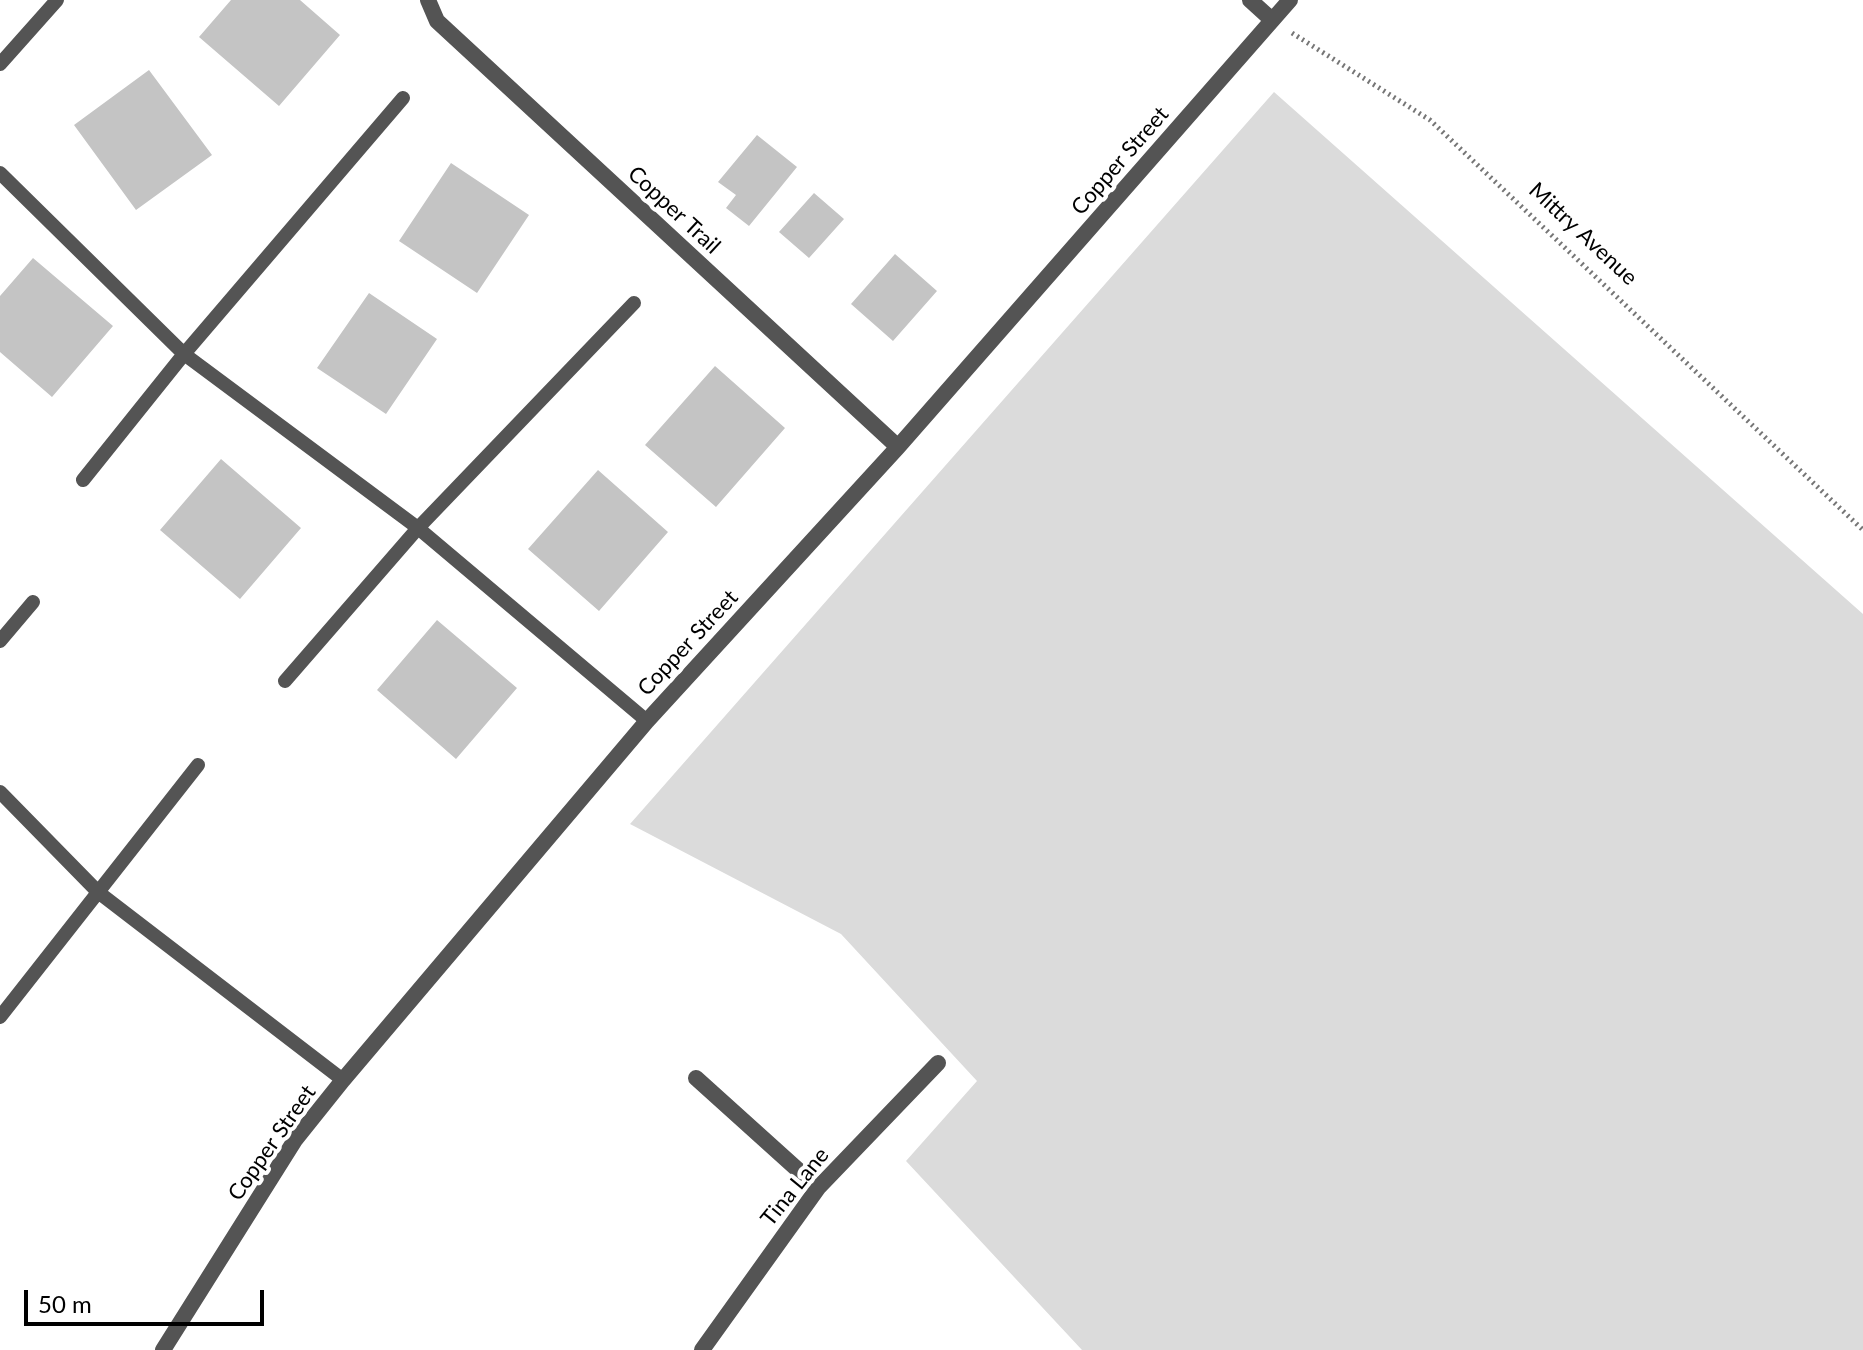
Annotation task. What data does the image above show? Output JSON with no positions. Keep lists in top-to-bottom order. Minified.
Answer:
{"streets":{"street":["Copper Street","Copper Trail","Tina Lane"],"path":["Mittry Avenue"]},"crossings":[["Copper Street","Copper Trail"],["Copper Street","Mittry Avenue"]],"scale_bar":"50 m"}
